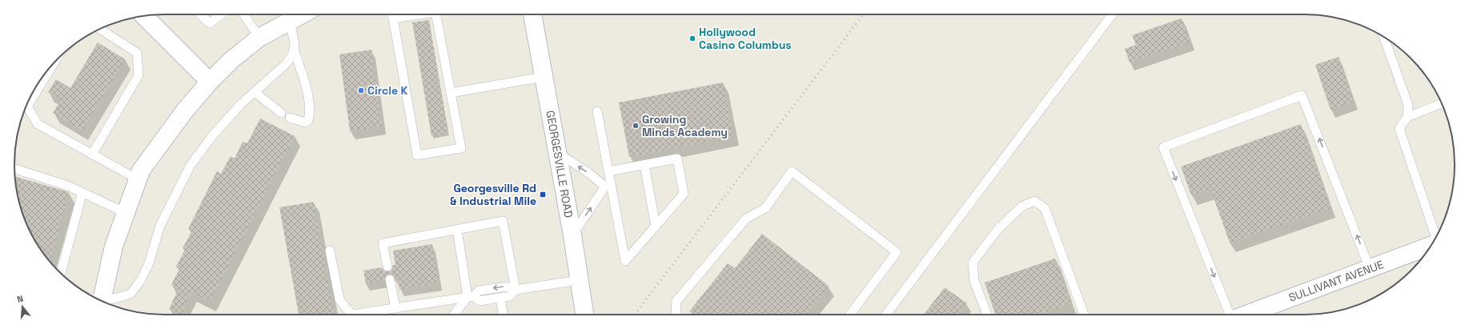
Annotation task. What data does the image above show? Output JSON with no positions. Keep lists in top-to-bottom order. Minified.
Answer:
{"streets":{"main road":["GEORGESVILLE ROAD","SULLIVANT AVENUE"]},"places":{"other":["Hollywood Casino Columbus","Circle K","Growing Minds Academy"],"transit":["Georgesville Rd & Industrial Mile"]},"north":"top"}
